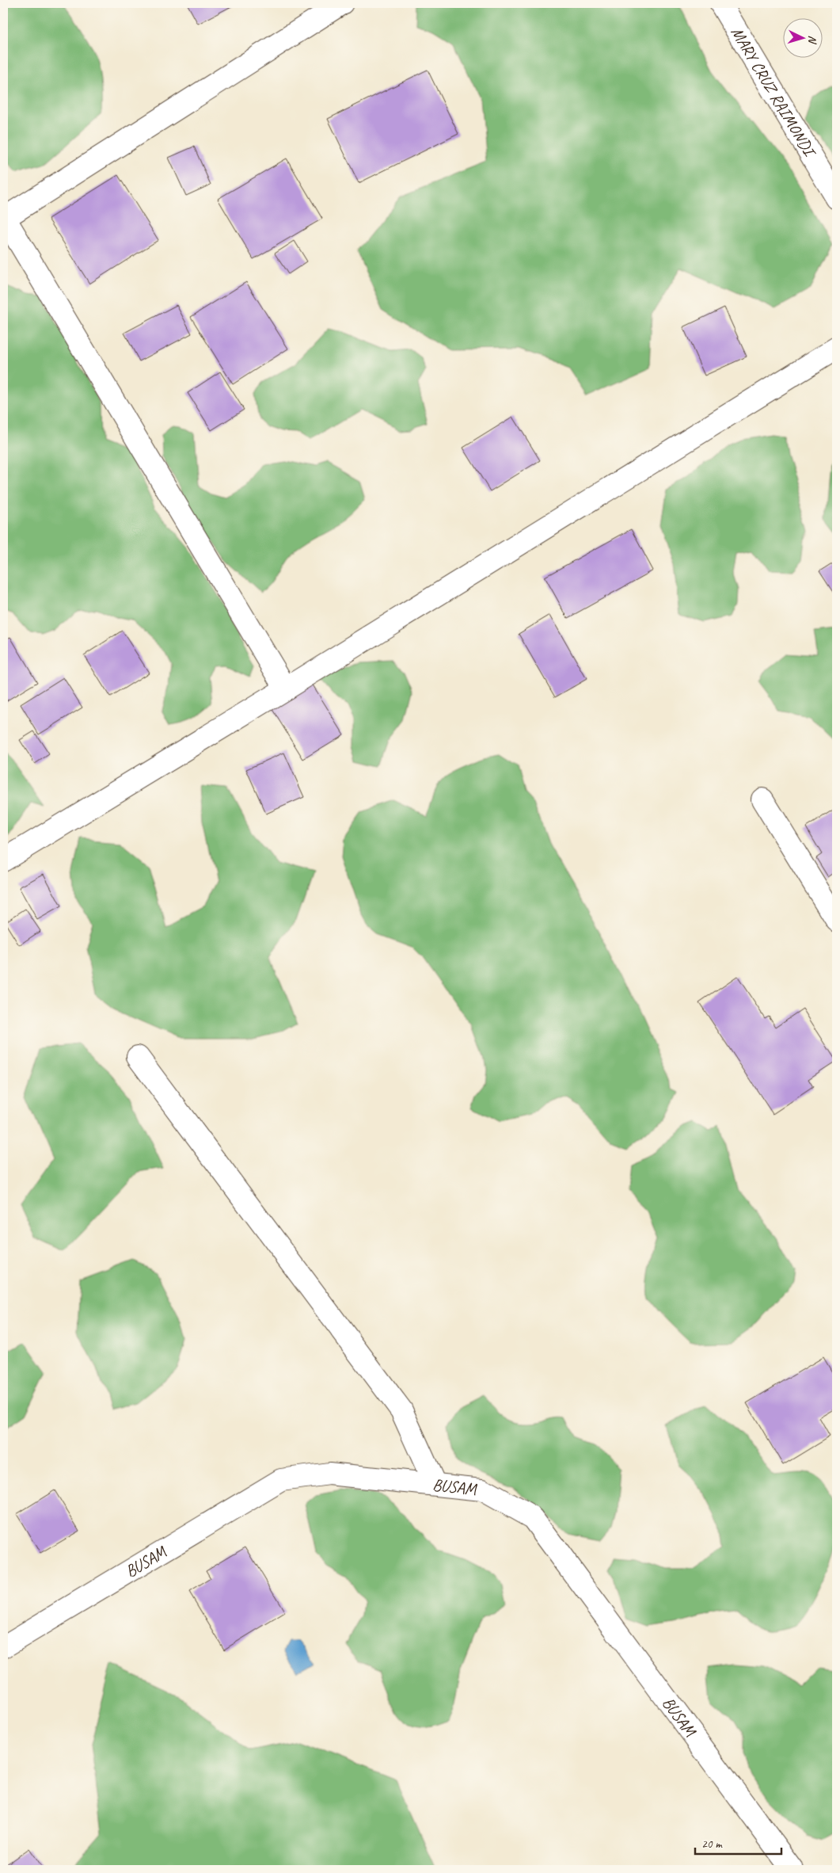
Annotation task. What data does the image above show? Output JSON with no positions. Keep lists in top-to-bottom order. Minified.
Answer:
{"streets":{"street":["MARY CRUZ RAIMONDI","BUSAM"]},"scale_bar":"20 m","north":"right"}
